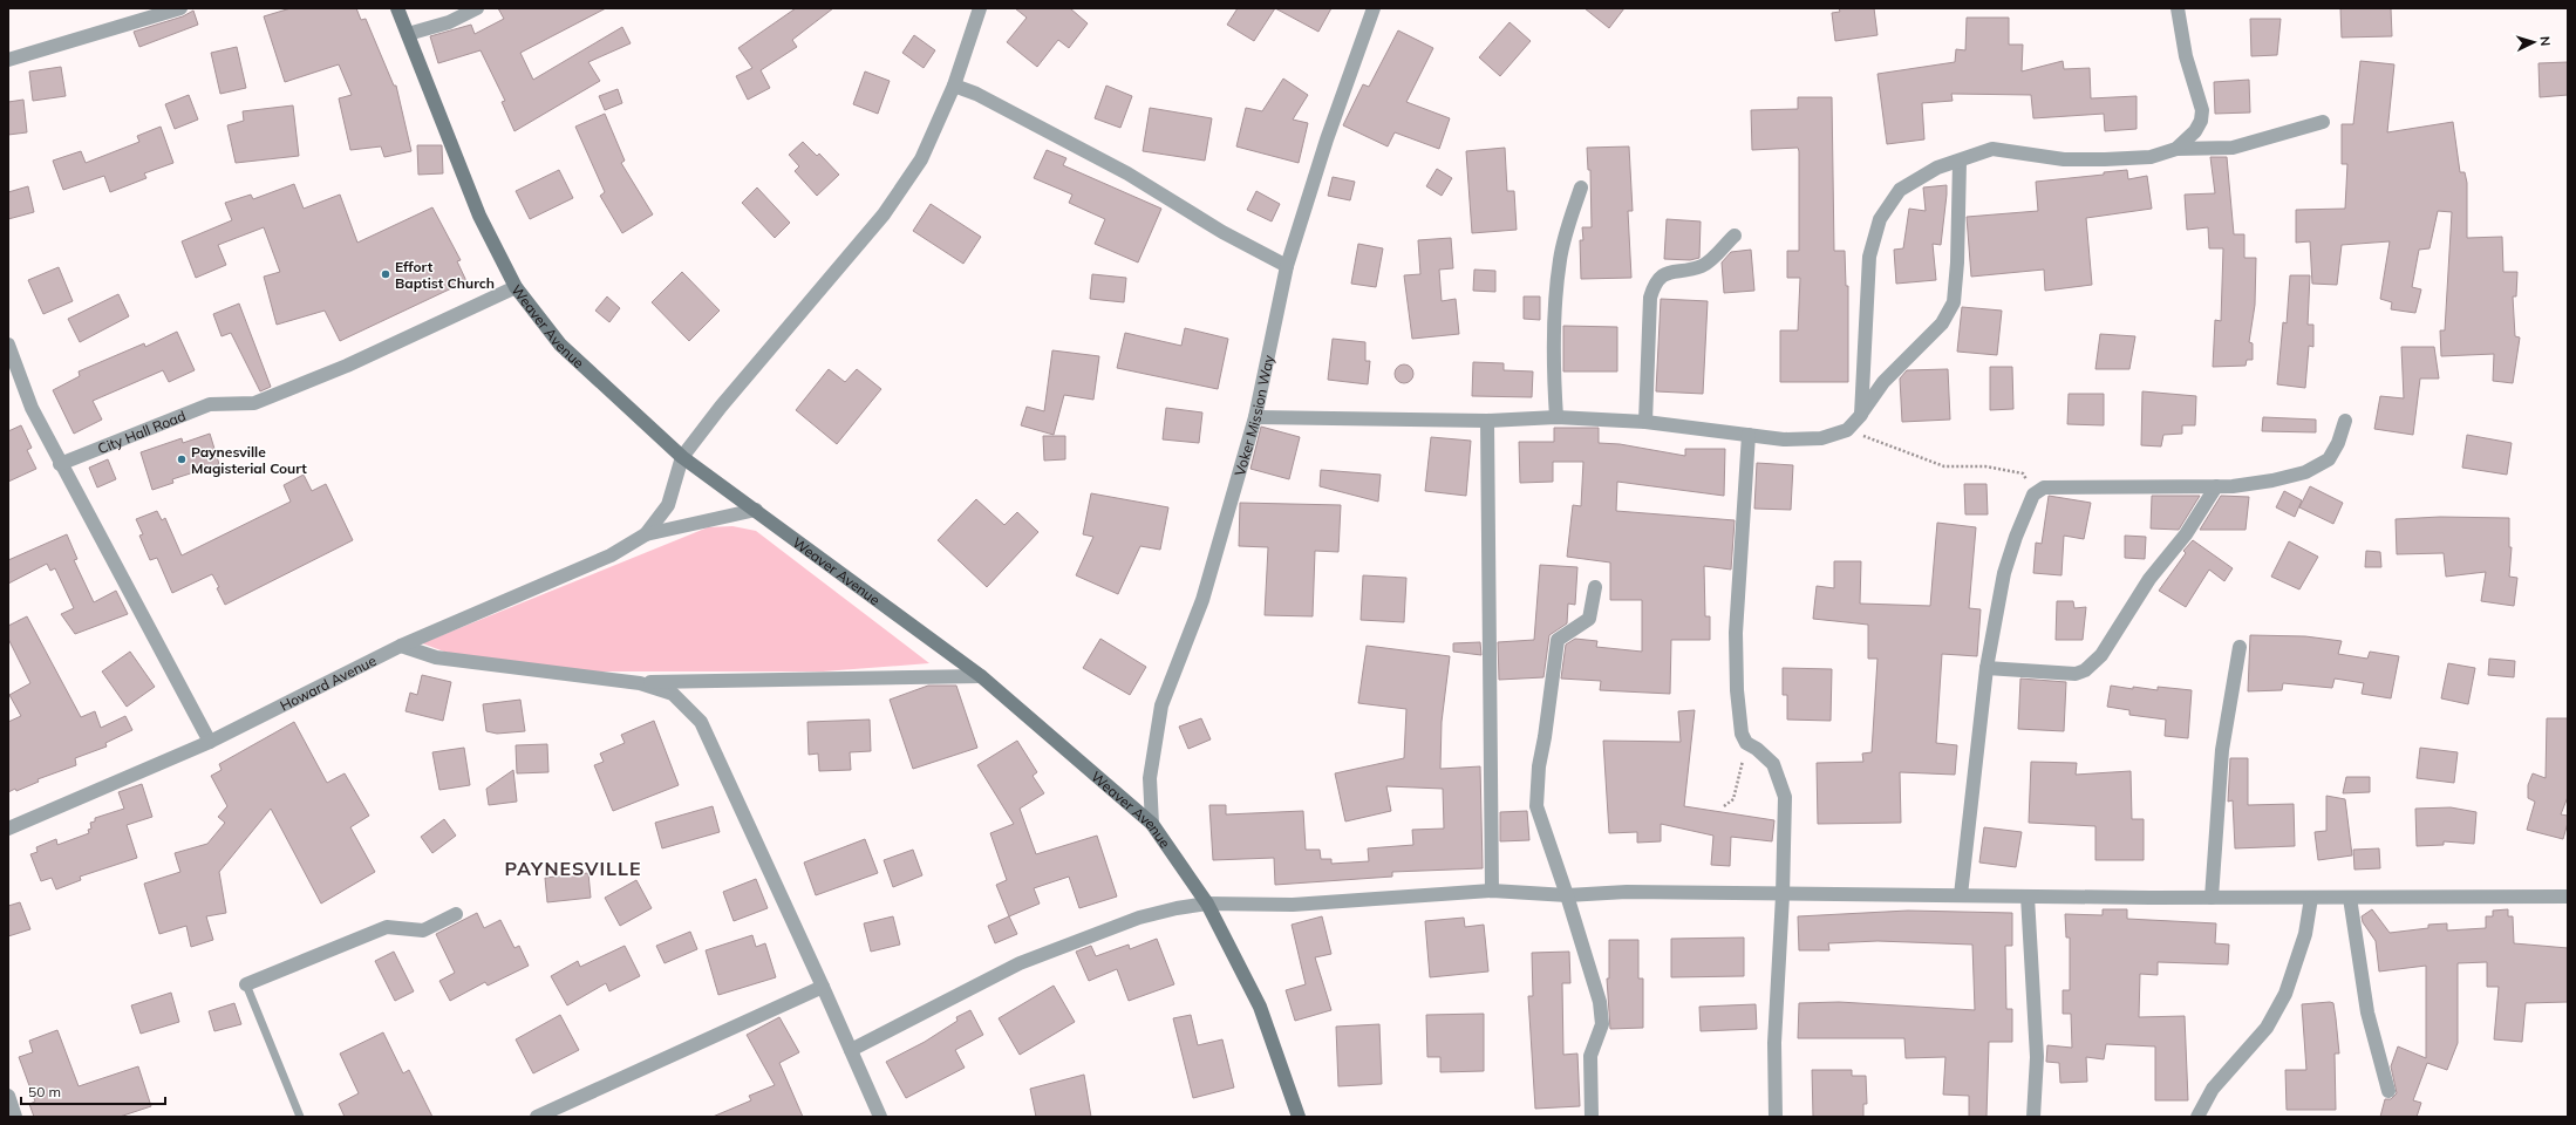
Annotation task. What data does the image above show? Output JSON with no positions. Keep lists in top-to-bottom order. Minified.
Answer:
{"streets":{"street":["Weaver Avenue","Voker Mission Way","City Hall Road","Howard Avenue"]},"crossings":[["Weaver Avenue","Voker Mission Way"],["Weaver Avenue","City Hall Road"],["Weaver Avenue","Howard Avenue"]],"districts":["PAYNESVILLE"],"places":["Effort Baptist Church","Paynesville Magisterial Court"],"scale_bar":"50 m","north":"right"}
